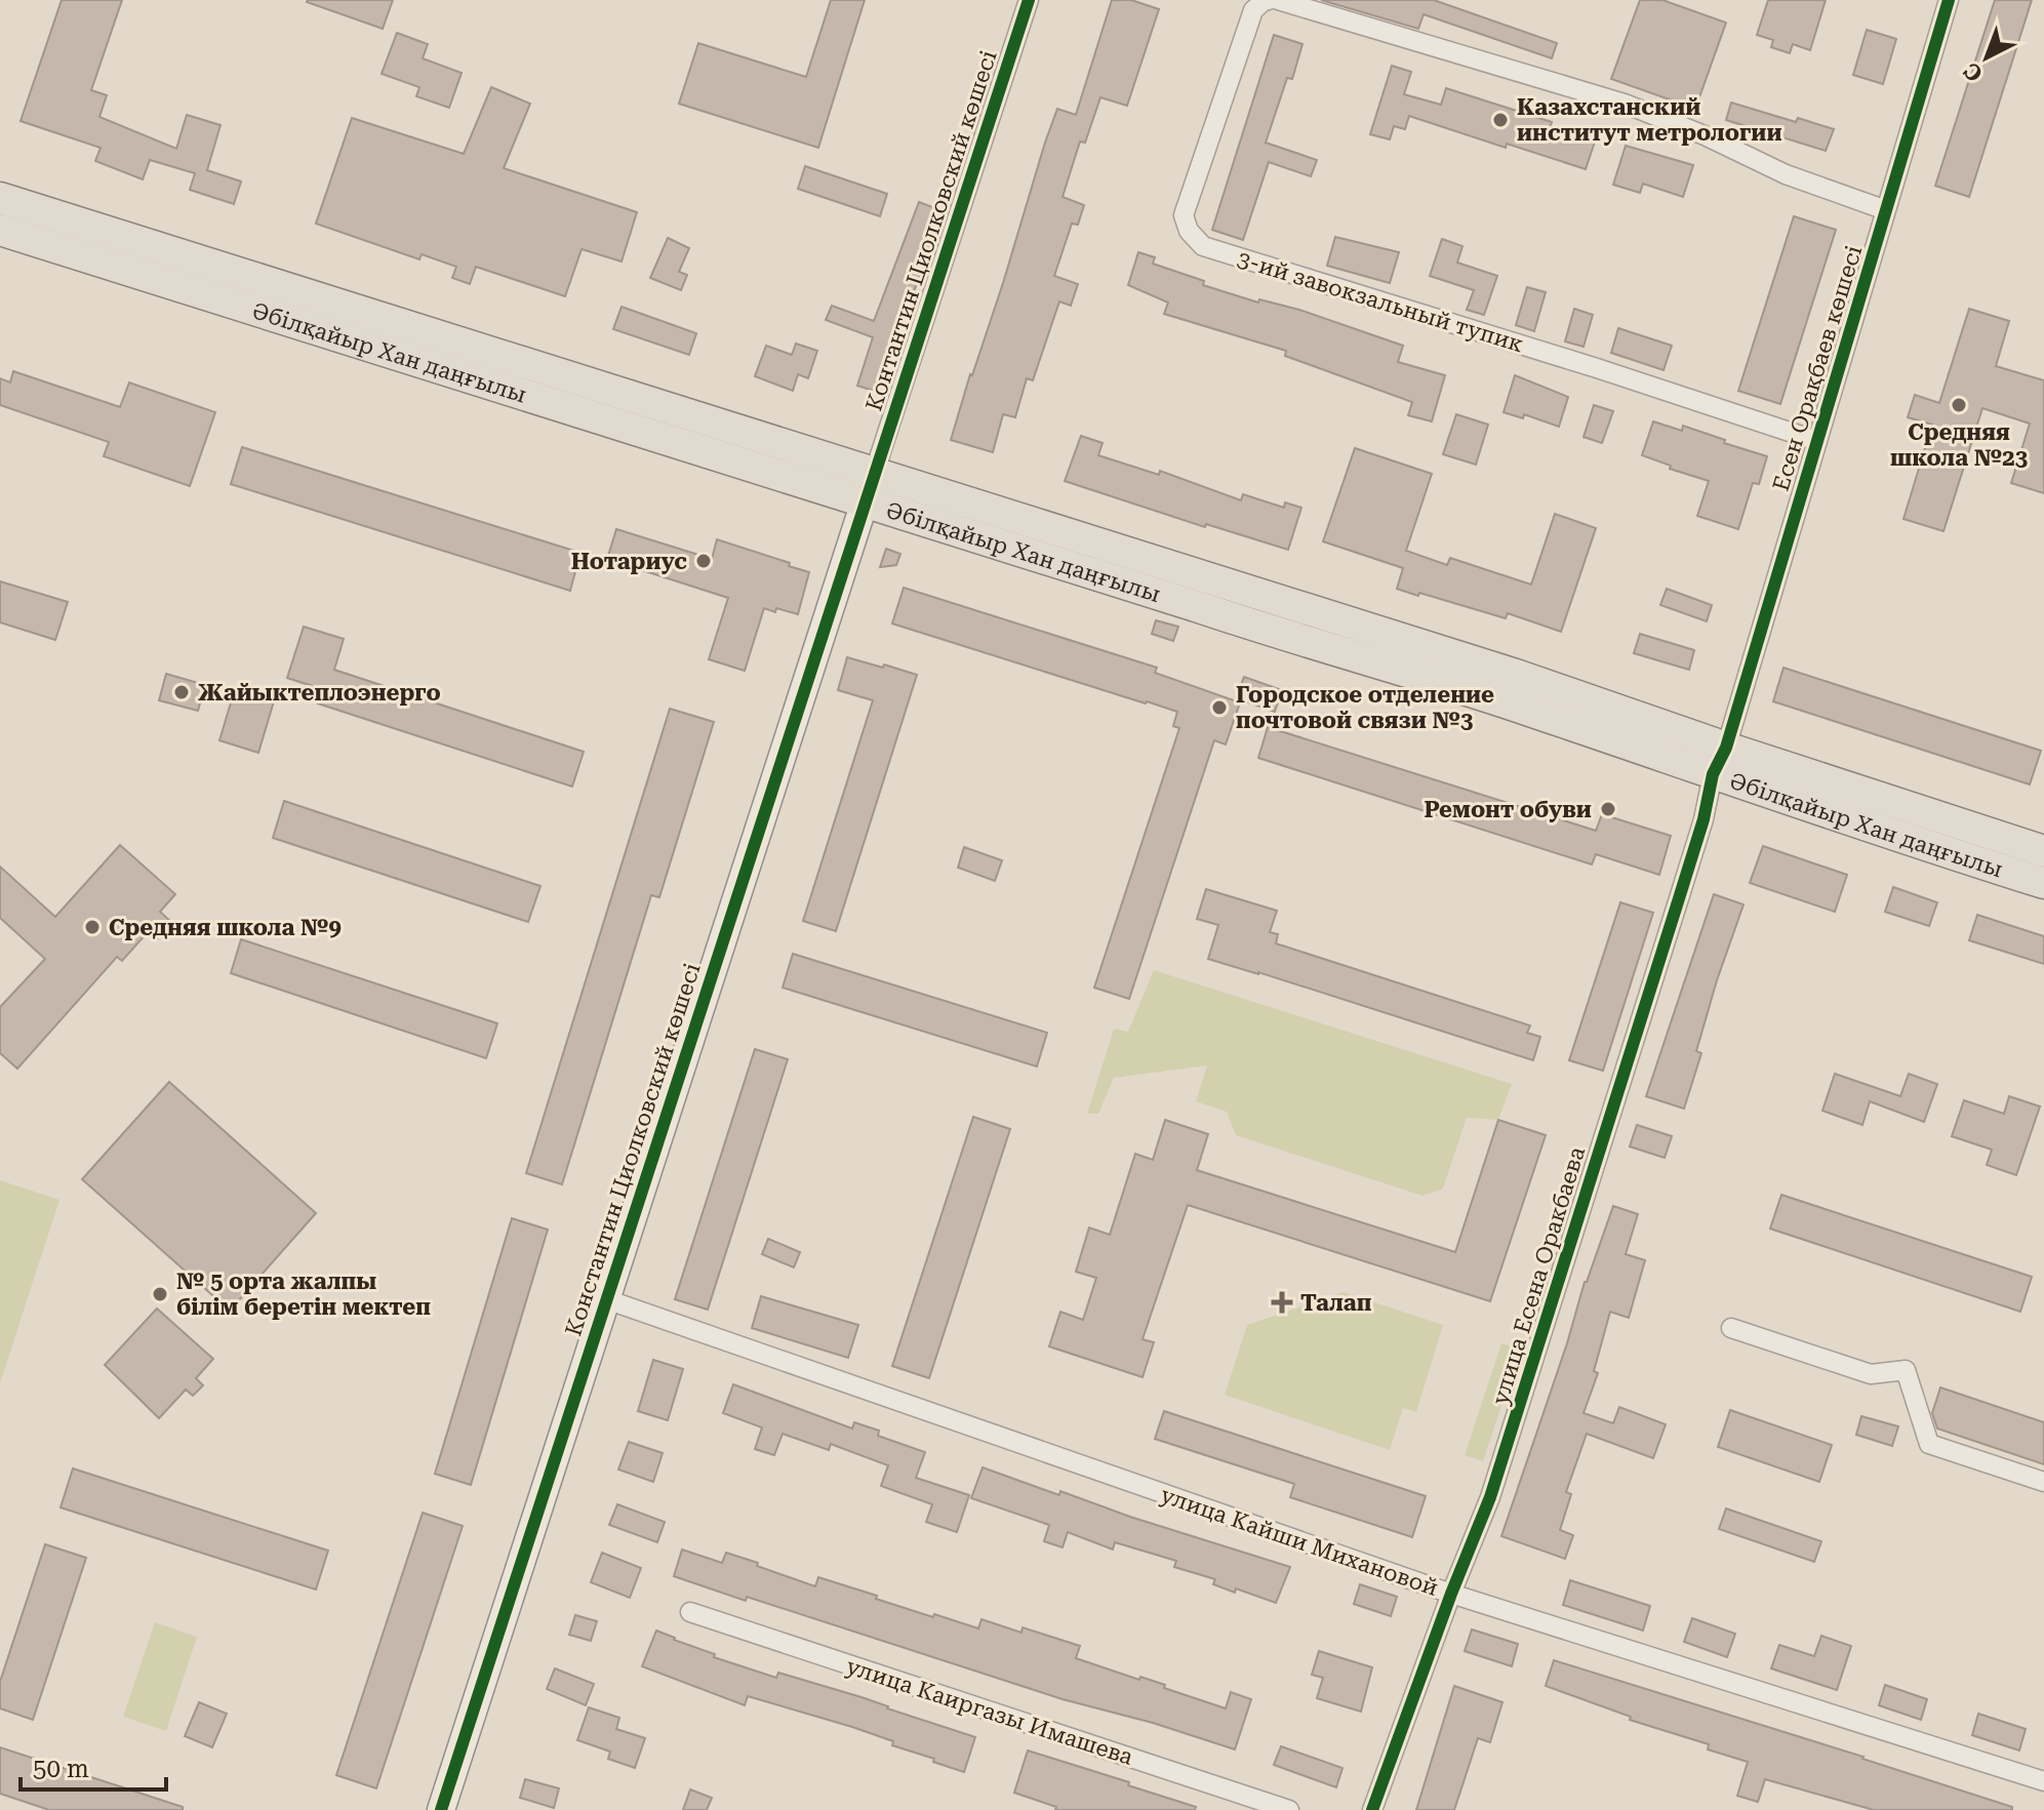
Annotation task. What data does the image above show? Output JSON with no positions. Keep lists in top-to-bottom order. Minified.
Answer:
{"streets":{"main road":["Әбілқайыр Хан даңғылы"],"street":["Контантин Циолковский көшесі","3-ий завокзальный тупик","Есен Орақбаев көшесі","Константин Циолковский көшесі","улица Есена Оракбаева","улица Кайши Михановой","улица Каиргазы Имашева"]},"crossings":[["Контантин Циолковский көшесі","Әбілқайыр Хан даңғылы"],["Контантин Циолковский көшесі","Константин Циолковский көшесі"],["3-ий завокзальный тупик","Есен Орақбаев көшесі"],["Әбілқайыр Хан даңғылы","Есен Орақбаев көшесі"],["Әбілқайыр Хан даңғылы","Константин Циолковский көшесі"],["Әбілқайыр Хан даңғылы","улица Есена Оракбаева"],["Есен Орақбаев көшесі","улица Есена Оракбаева"],["Константин Циолковский көшесі","улица Кайши Михановой"],["улица Есена Оракбаева","улица Кайши Михановой"]],"places":{"other":["Казахстанский институт метрологии","Средняя школа №23","Нотариус","Жайыктеплоэнерго","Городское отделение почтовой связи №3","Ремонт обуви","Средняя школа №9","№ 5 орта жалпы білім беретін мектеп"],"health":["Талап"]},"scale_bar":"50 m","north":"bottom left"}
